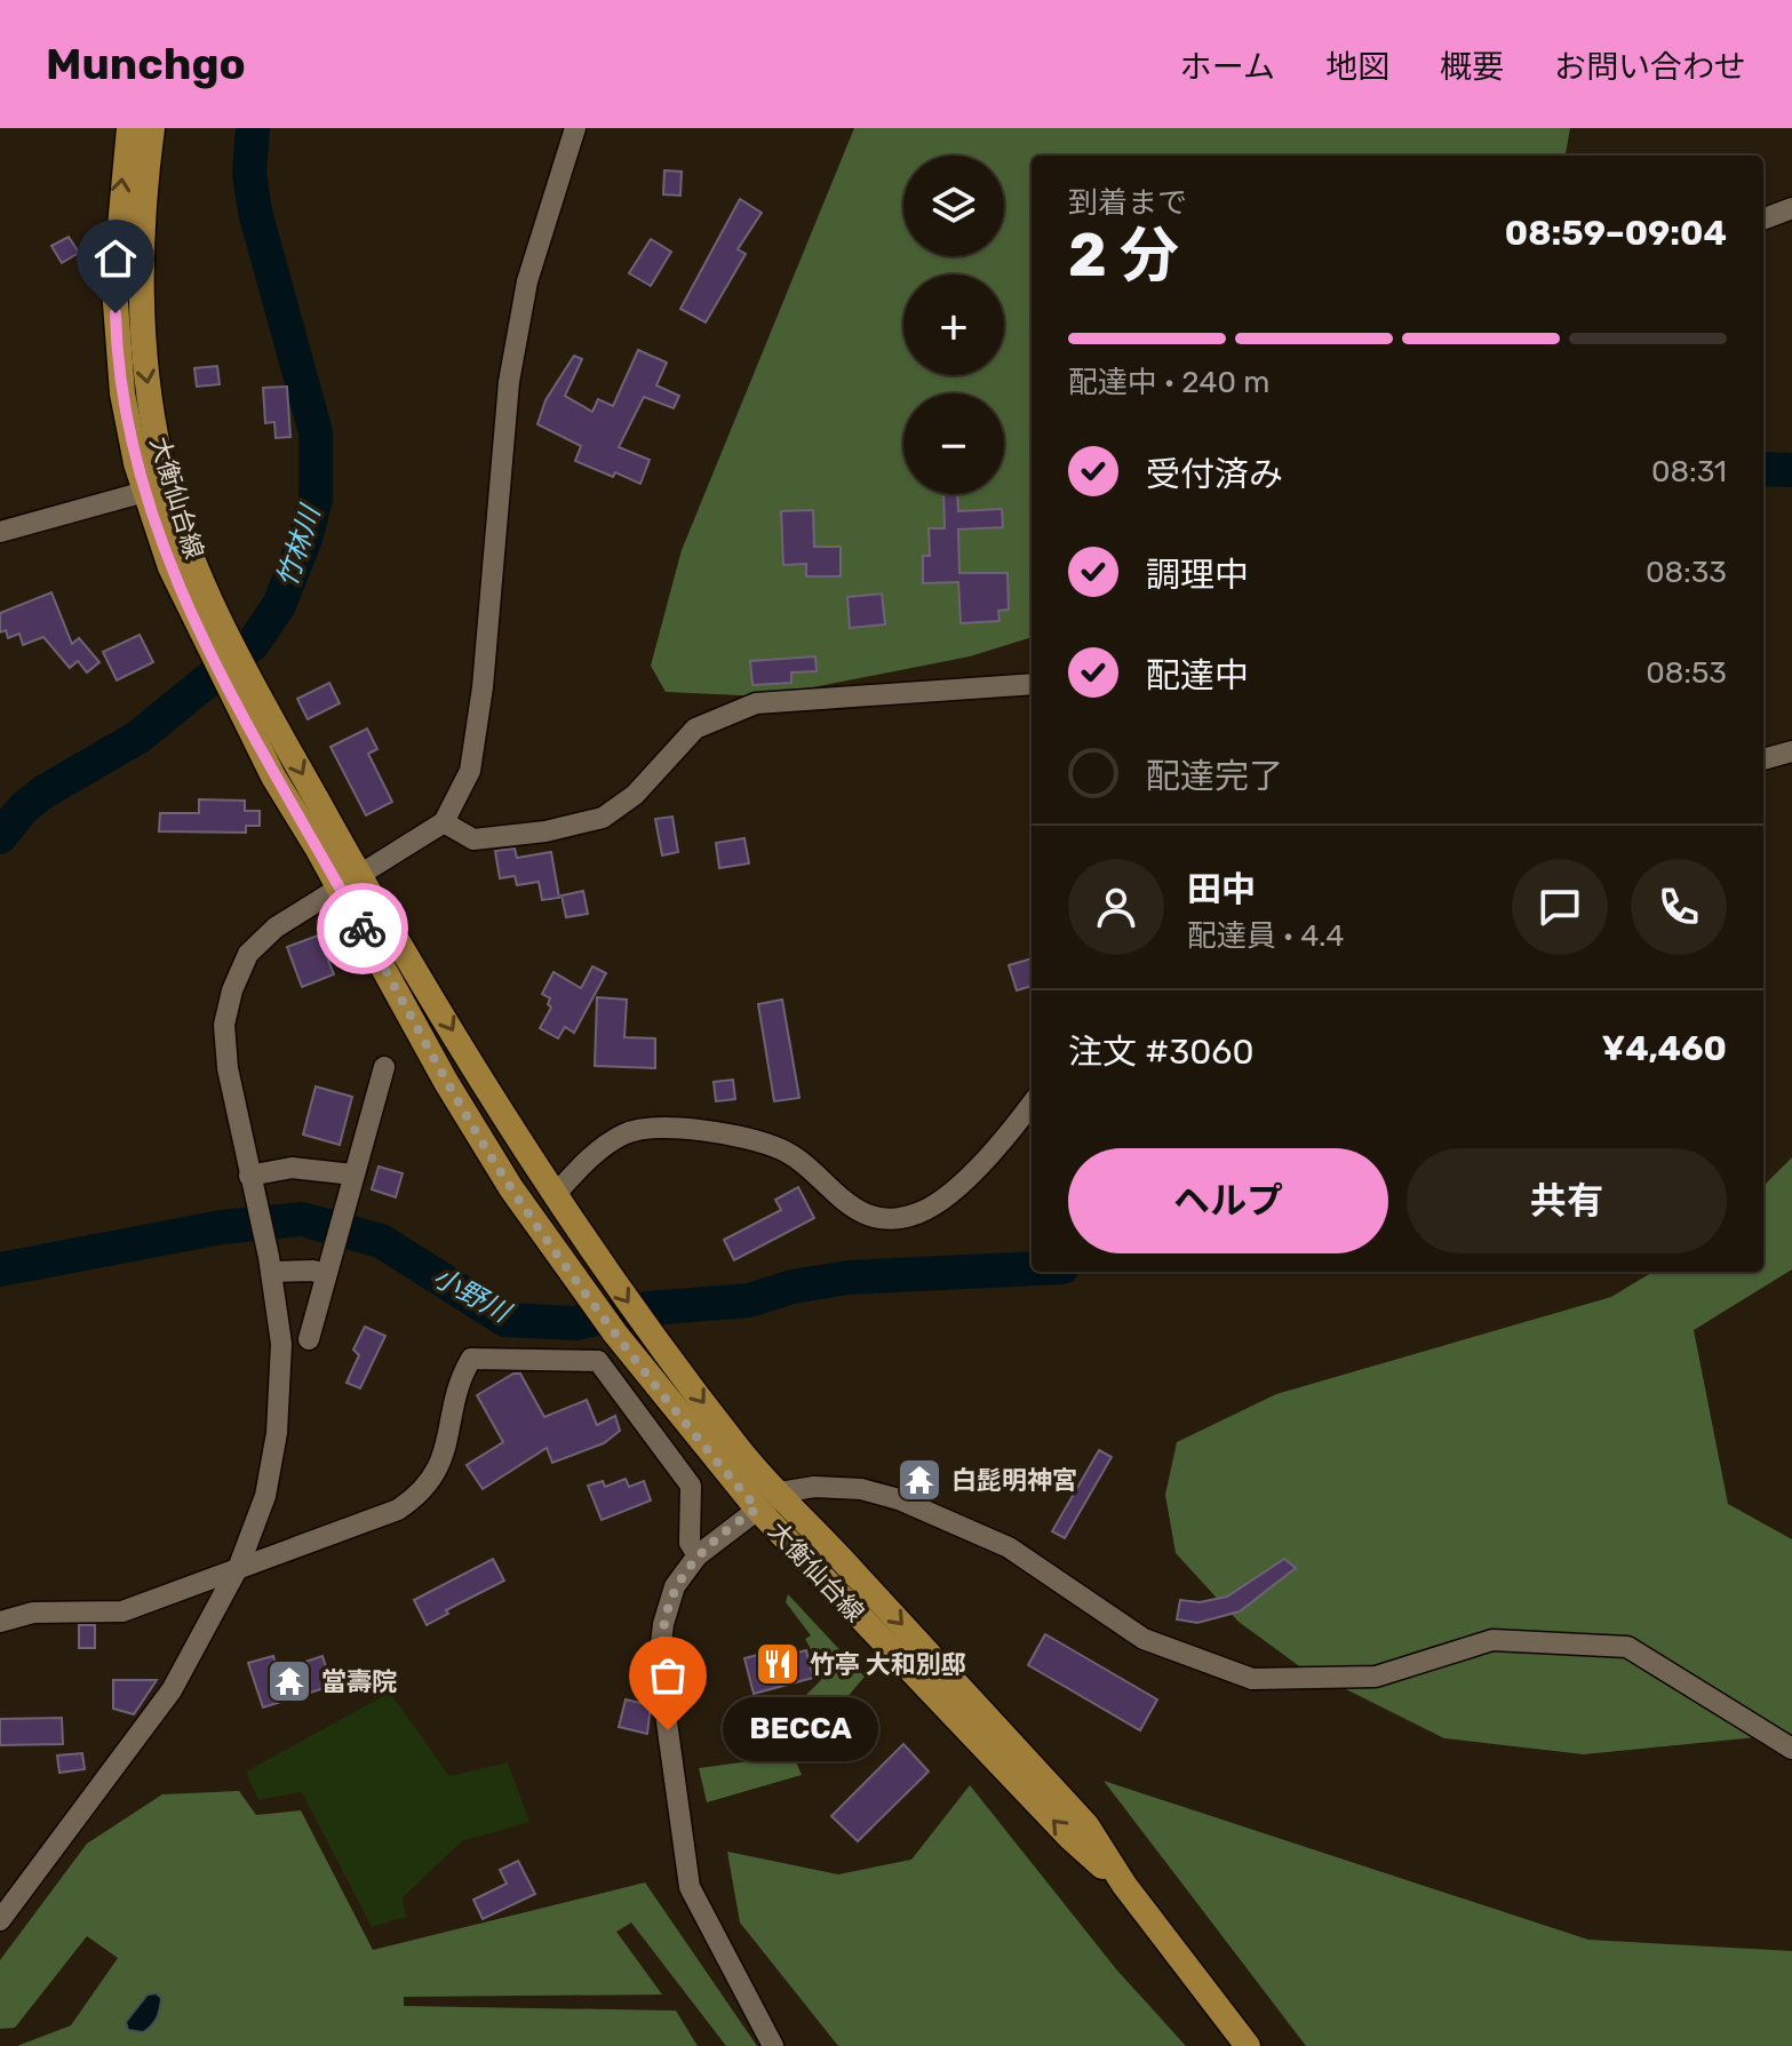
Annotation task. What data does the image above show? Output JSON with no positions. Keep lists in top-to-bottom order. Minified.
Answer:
{"streets":{"main road":["大衡仙台線"]},"water":["竹林川","小野川"],"places":{"temple":["白髭明神宮","當壽院"],"restaurant":["竹亭 大和別邸"],"other":["BECCA"]},"page":{"header":"Munchgo","nav":["ホーム","地図","概要","お問い合わせ"],"map_buttons":["+","−"],"heading":["2 分","到着まで","08:59–09:04"],"panel":["田中","配達員 · 4.4","注文 #3060","¥4,460"],"bar":"配達中 · 240 m","list":[["受付済み","08:31"],["調理中","08:33"],["配達中","08:53"],"配達完了"],"buttons":["ヘルプ","共有"],"bubble":"BECCA"}}
